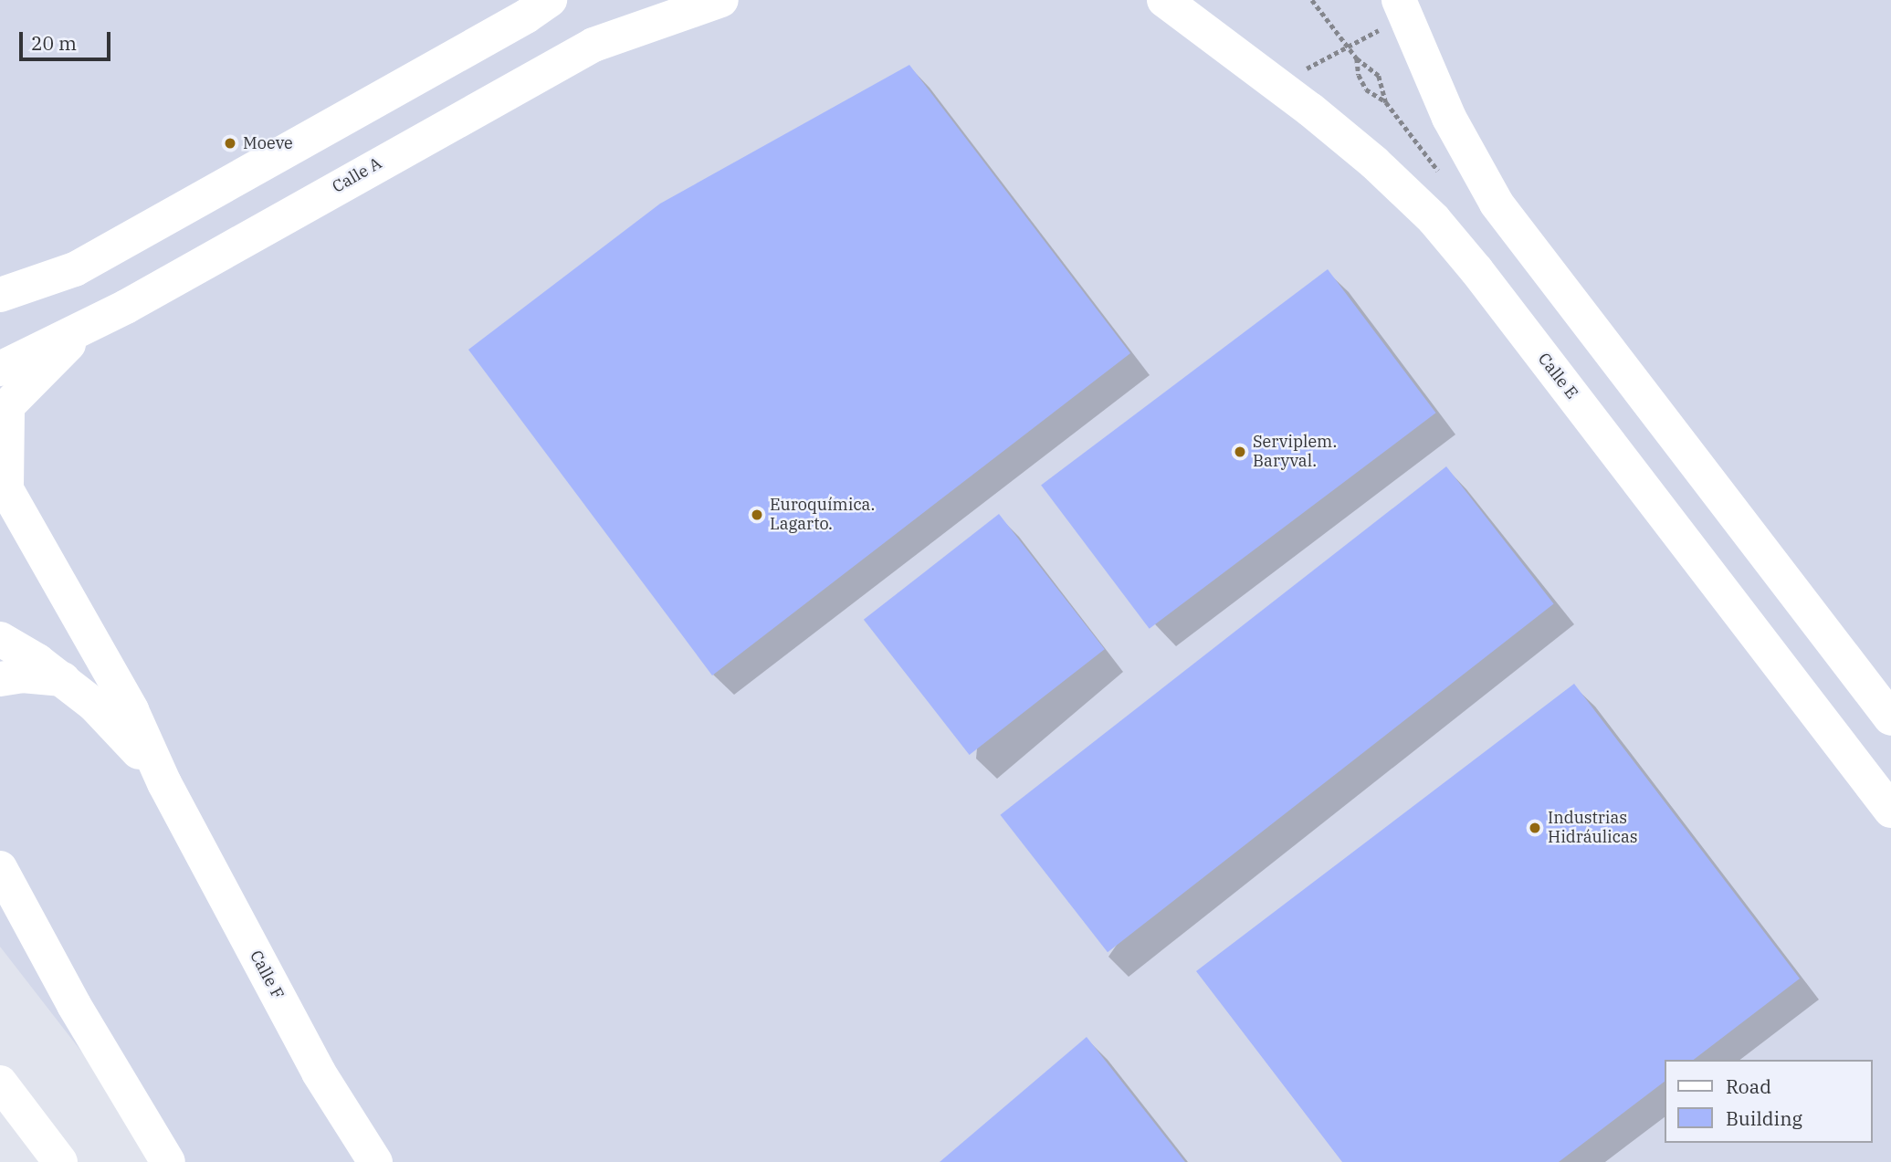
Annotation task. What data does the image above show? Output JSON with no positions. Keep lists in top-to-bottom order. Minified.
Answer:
{"streets":{"main road":["Calle A","Calle E","Calle F"]},"places":["Moeve","Serviplem. Baryval.","Euroquímica. Lagarto.","Industrias Hidráulicas"],"legend":["Road","Building"],"scale_bar":"20 m"}
